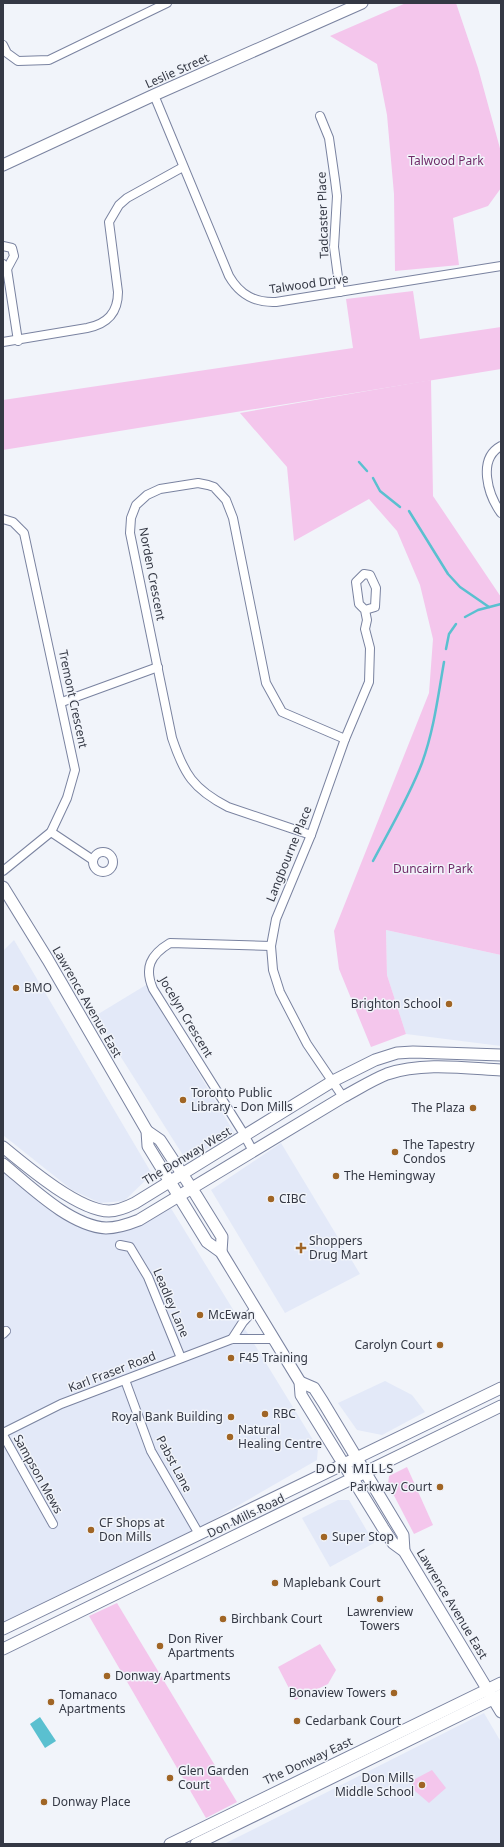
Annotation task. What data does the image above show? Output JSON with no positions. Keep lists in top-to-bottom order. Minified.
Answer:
{"streets":{"main road":["Leslie Street","Lawrence Avenue East","The Donway West","Don Mills Road","The Donway East"],"street":["Tadcaster Place","Talwood Drive","Norden Crescent","Tremont Crescent","Langbourne Place","Jocelyn Crescent","Leadley Lane","Karl Fraser Road","Pabst Lane","Sampson Mews"]},"crossings":[["Leslie Street","Talwood Drive"],["Tadcaster Place","Talwood Drive"],["Norden Crescent","Langbourne Place"],["Langbourne Place","Jocelyn Crescent"],["Langbourne Place","The Donway West"],["Lawrence Avenue East","The Donway West"],["Lawrence Avenue East","Karl Fraser Road"],["Lawrence Avenue East","Don Mills Road"],["Lawrence Avenue East","The Donway East"],["Jocelyn Crescent","The Donway West"],["Leadley Lane","Karl Fraser Road"],["Karl Fraser Road","Pabst Lane"],["Karl Fraser Road","Sampson Mews"],["Pabst Lane","Don Mills Road"]],"districts":["DON MILLS"],"parks":["Talwood Park","Duncairn Park"],"places":{"other":["BMO","Brighton School","Toronto Public Library - Don Mills","The Plaza","The Tapestry Condos","The Hemingway","CIBC","McEwan","Carolyn Court","F45 Training","RBC","Royal Bank Building","Natural Healing Centre","Parkway Court","CF Shops at Don Mills","Super Stop","Maplebank Court","Lawrenview Towers","Birchbank Court","Don River Apartments","Donway Apartments","Bonaview Towers","Tomanaco Apartments","Cedarbank Court","Glen Garden Court","Don Mills Middle School","Donway Place"],"health":["Shoppers Drug Mart"]}}
